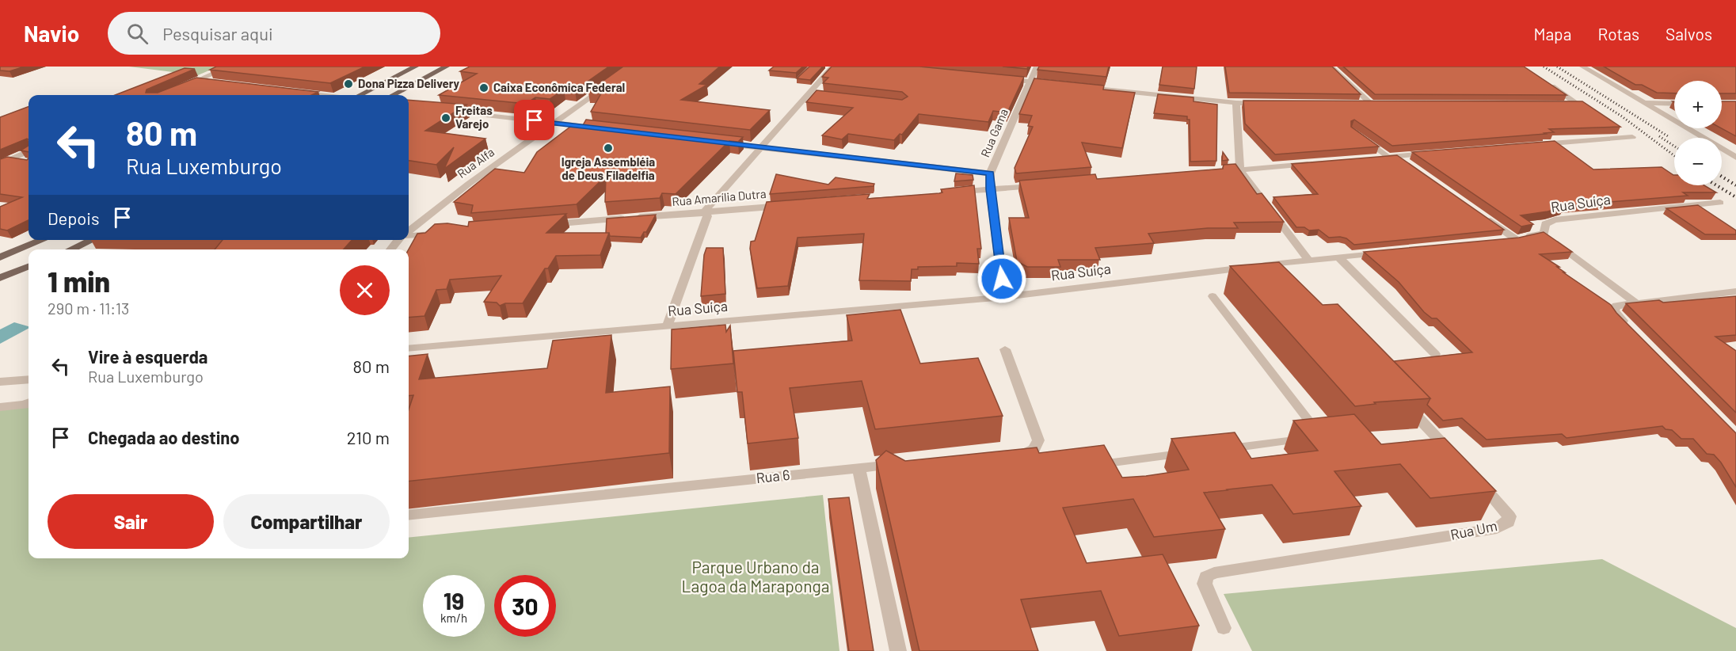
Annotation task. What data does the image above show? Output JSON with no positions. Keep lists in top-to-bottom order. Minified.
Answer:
{"streets":{"street":["Rua Gama","Rua Alfa","Rua Amarília Dutra","Rua Suíça","Rua 6","Rua Um"]},"crossings":[["Rua Gama","Rua Suíça"]],"parks":["Parque Urbano da Lagoa da Maraponga"],"places":["Dona Pizza Delivery","Caixa Econômica Federal","Freitas Varejo","Igreja Assembléia de Deus Filadelfia"],"page":{"header":"Navio","search":"Pesquisar aqui","nav":["Mapa","Rotas","Salvos"],"map_buttons":["+","−"],"turn":["80 m","Rua Luxemburgo"],"then":"Depois","heading":["1 min","290 m · 11:13"],"list":[{"name":"Vire à esquerda","note":"Rua Luxemburgo","value":"80 m"},{"name":"Chegada ao destino","value":"210 m"}],"buttons":["Sair","Compartilhar"],"speed":"19 km/h","limit":"30"}}
